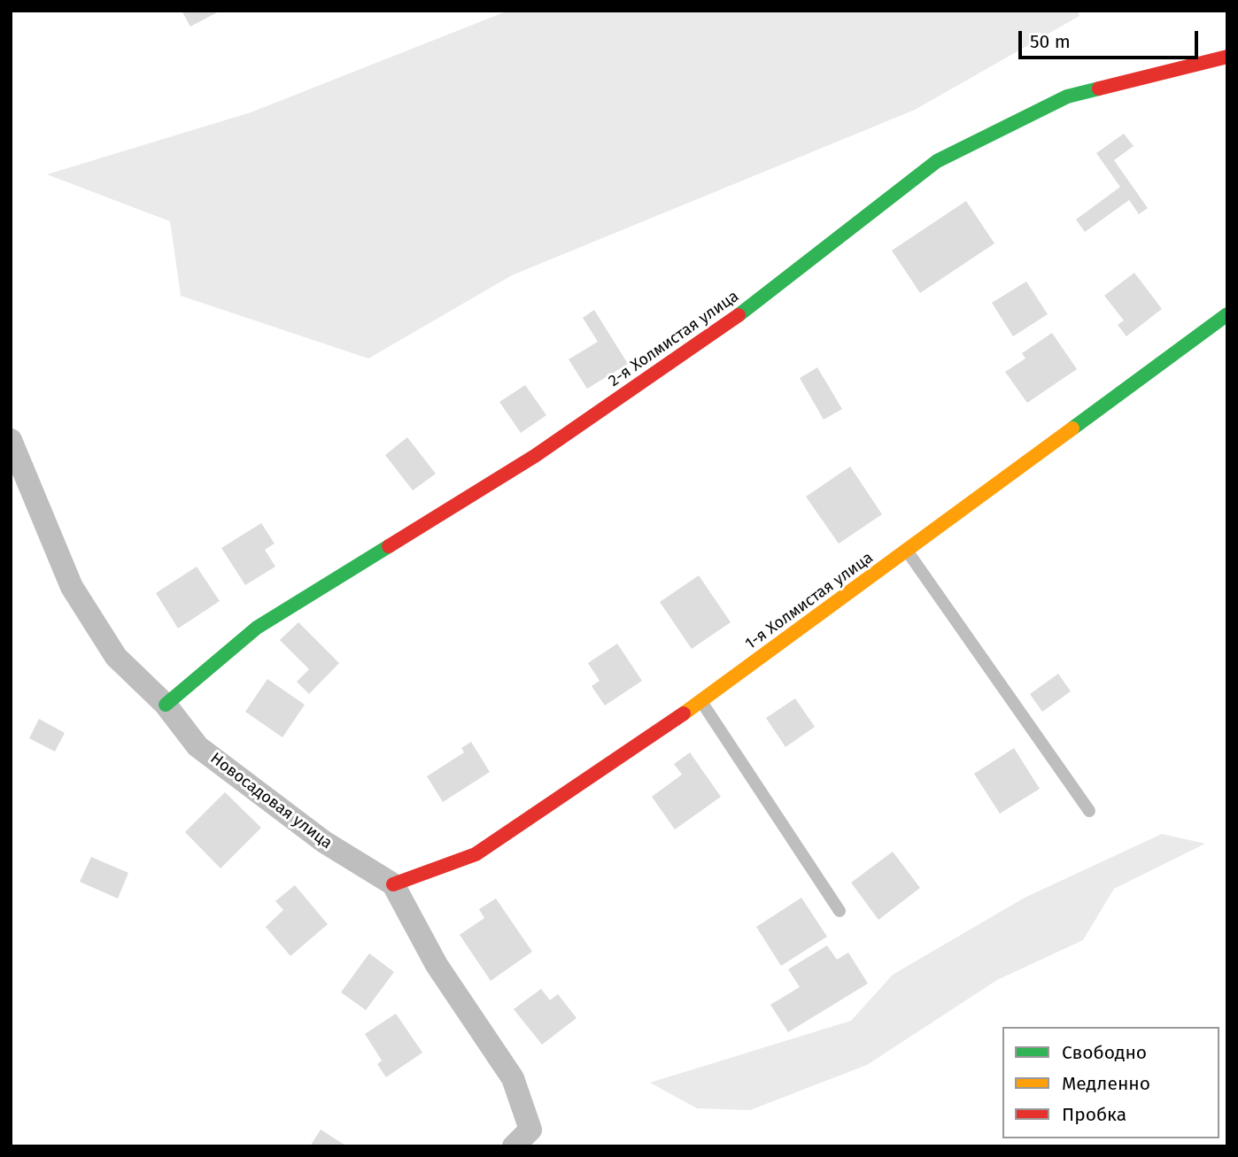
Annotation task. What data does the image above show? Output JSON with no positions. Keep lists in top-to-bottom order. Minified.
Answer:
{"streets":{"street":["2-я Холмистая улица","1-я Холмистая улица","Новосадовая улица"]},"crossings":[["2-я Холмистая улица","Новосадовая улица"],["1-я Холмистая улица","Новосадовая улица"]],"legend":["Свободно","Медленно","Пробка"],"scale_bar":"50 m"}
